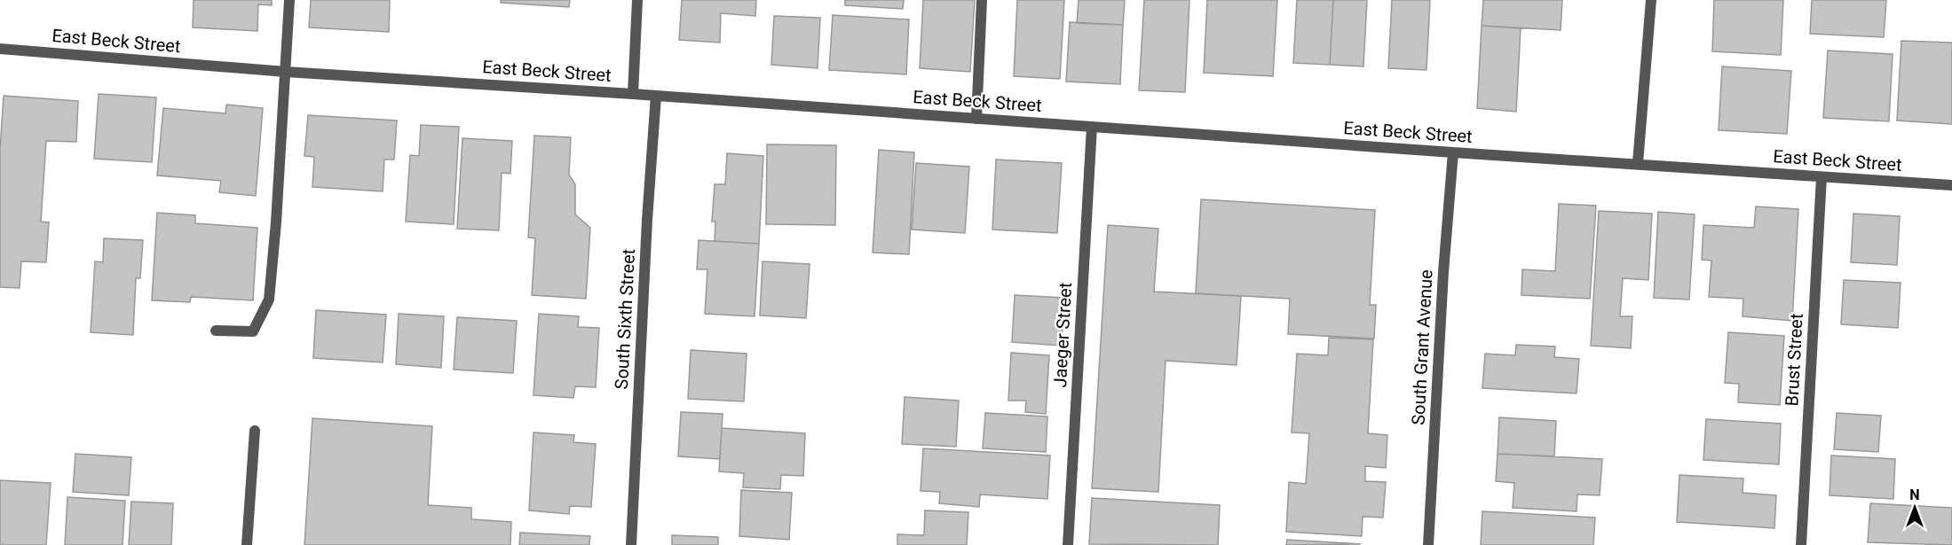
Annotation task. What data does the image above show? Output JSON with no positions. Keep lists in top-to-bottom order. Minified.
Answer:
{"streets":{"street":["East Beck Street","South Sixth Street","Jaeger Street","South Grant Avenue","Brust Street"]},"crossings":[["East Beck Street","South Sixth Street"],["East Beck Street","Jaeger Street"],["East Beck Street","South Grant Avenue"],["East Beck Street","Brust Street"]],"north":"top"}
